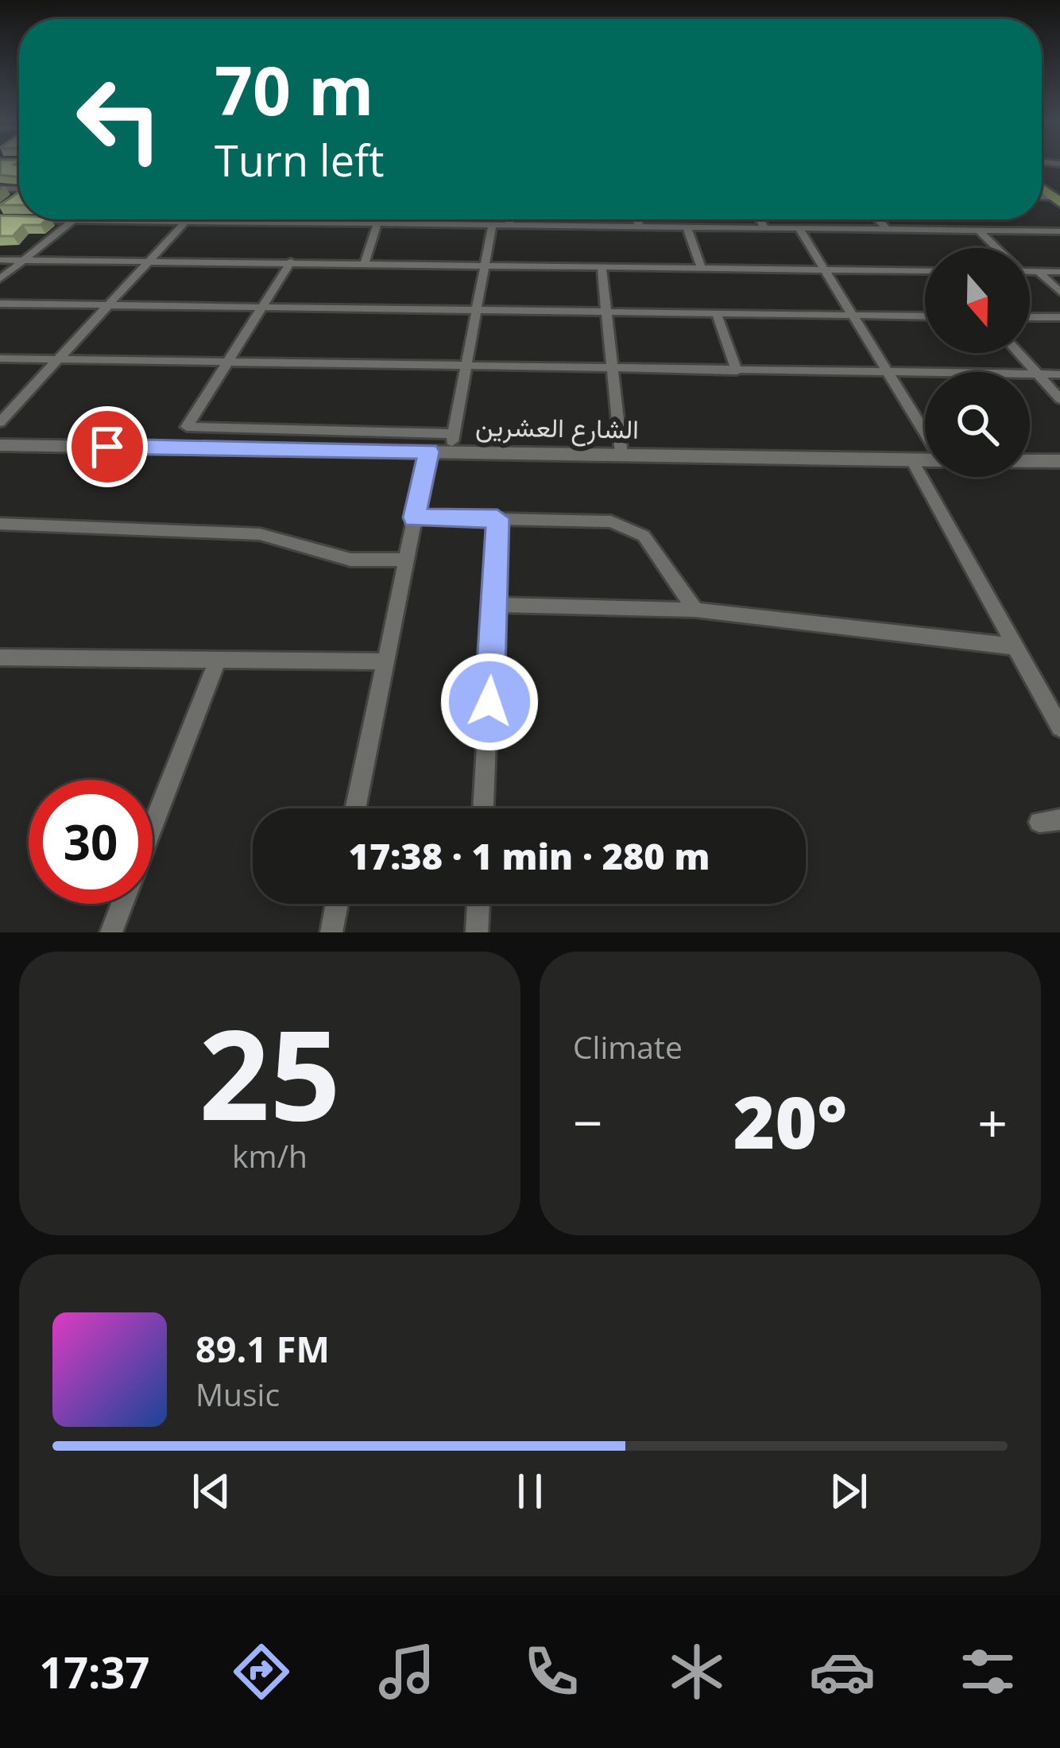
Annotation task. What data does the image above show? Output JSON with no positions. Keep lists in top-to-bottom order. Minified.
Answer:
{"streets":{"street":["الشارع العشرين"]},"north":"bottom","page":{"turn":["70 m","Turn left"],"limit":"30","trip":"17:38 · 1 min · 280 m","tile":[["25","km/h"],"Climate"],"heat":["−","20°","+"],"song":["89.1 FM","Music"],"tabs":"17:37"}}
